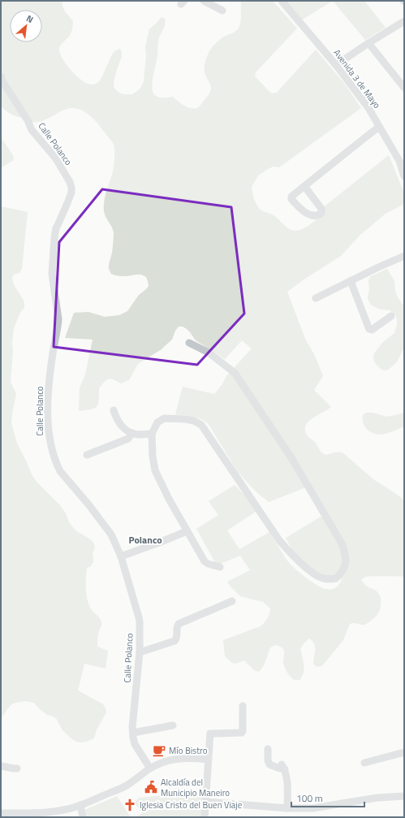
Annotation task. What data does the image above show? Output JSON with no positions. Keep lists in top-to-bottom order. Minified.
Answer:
{"streets":{"street":["Avenida 3 de Mayo","Calle Polanco"]},"districts":["Polanco"],"places":{"cafe":["Mío Bistro"],"public building":["Alcaldía del Municipio Maneiro"],"church":["Iglesia Cristo del Buen Viaje"]},"scale_bar":"100 m","north":"top right"}
